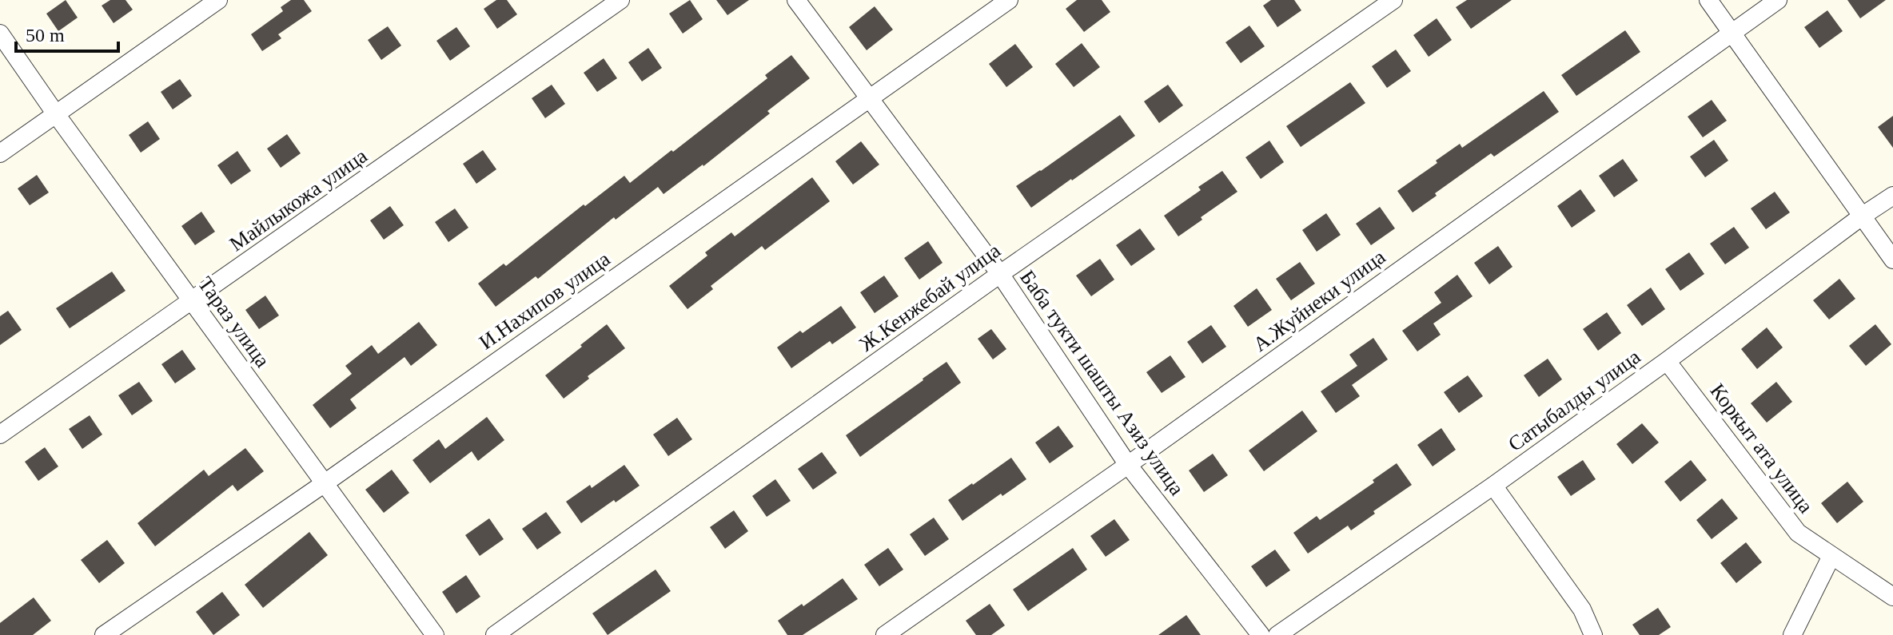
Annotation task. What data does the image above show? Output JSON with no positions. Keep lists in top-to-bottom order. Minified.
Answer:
{"streets":{"street":["Майлыкожа улица","Ж.Кенжебай улица","И.Нахипов улица","А.Жуйнеки улица","Тараз улица","Баба тукти шашты Азиз улица","Сатыбалды улица","Коркыт ата улица"]},"crossings":[["Майлыкожа улица","Тараз улица"],["Ж.Кенжебай улица","Баба тукти шашты Азиз улица"],["И.Нахипов улица","Тараз улица"],["И.Нахипов улица","Баба тукти шашты Азиз улица"],["А.Жуйнеки улица","Баба тукти шашты Азиз улица"],["Сатыбалды улица","Коркыт ата улица"]],"scale_bar":"50 m"}
